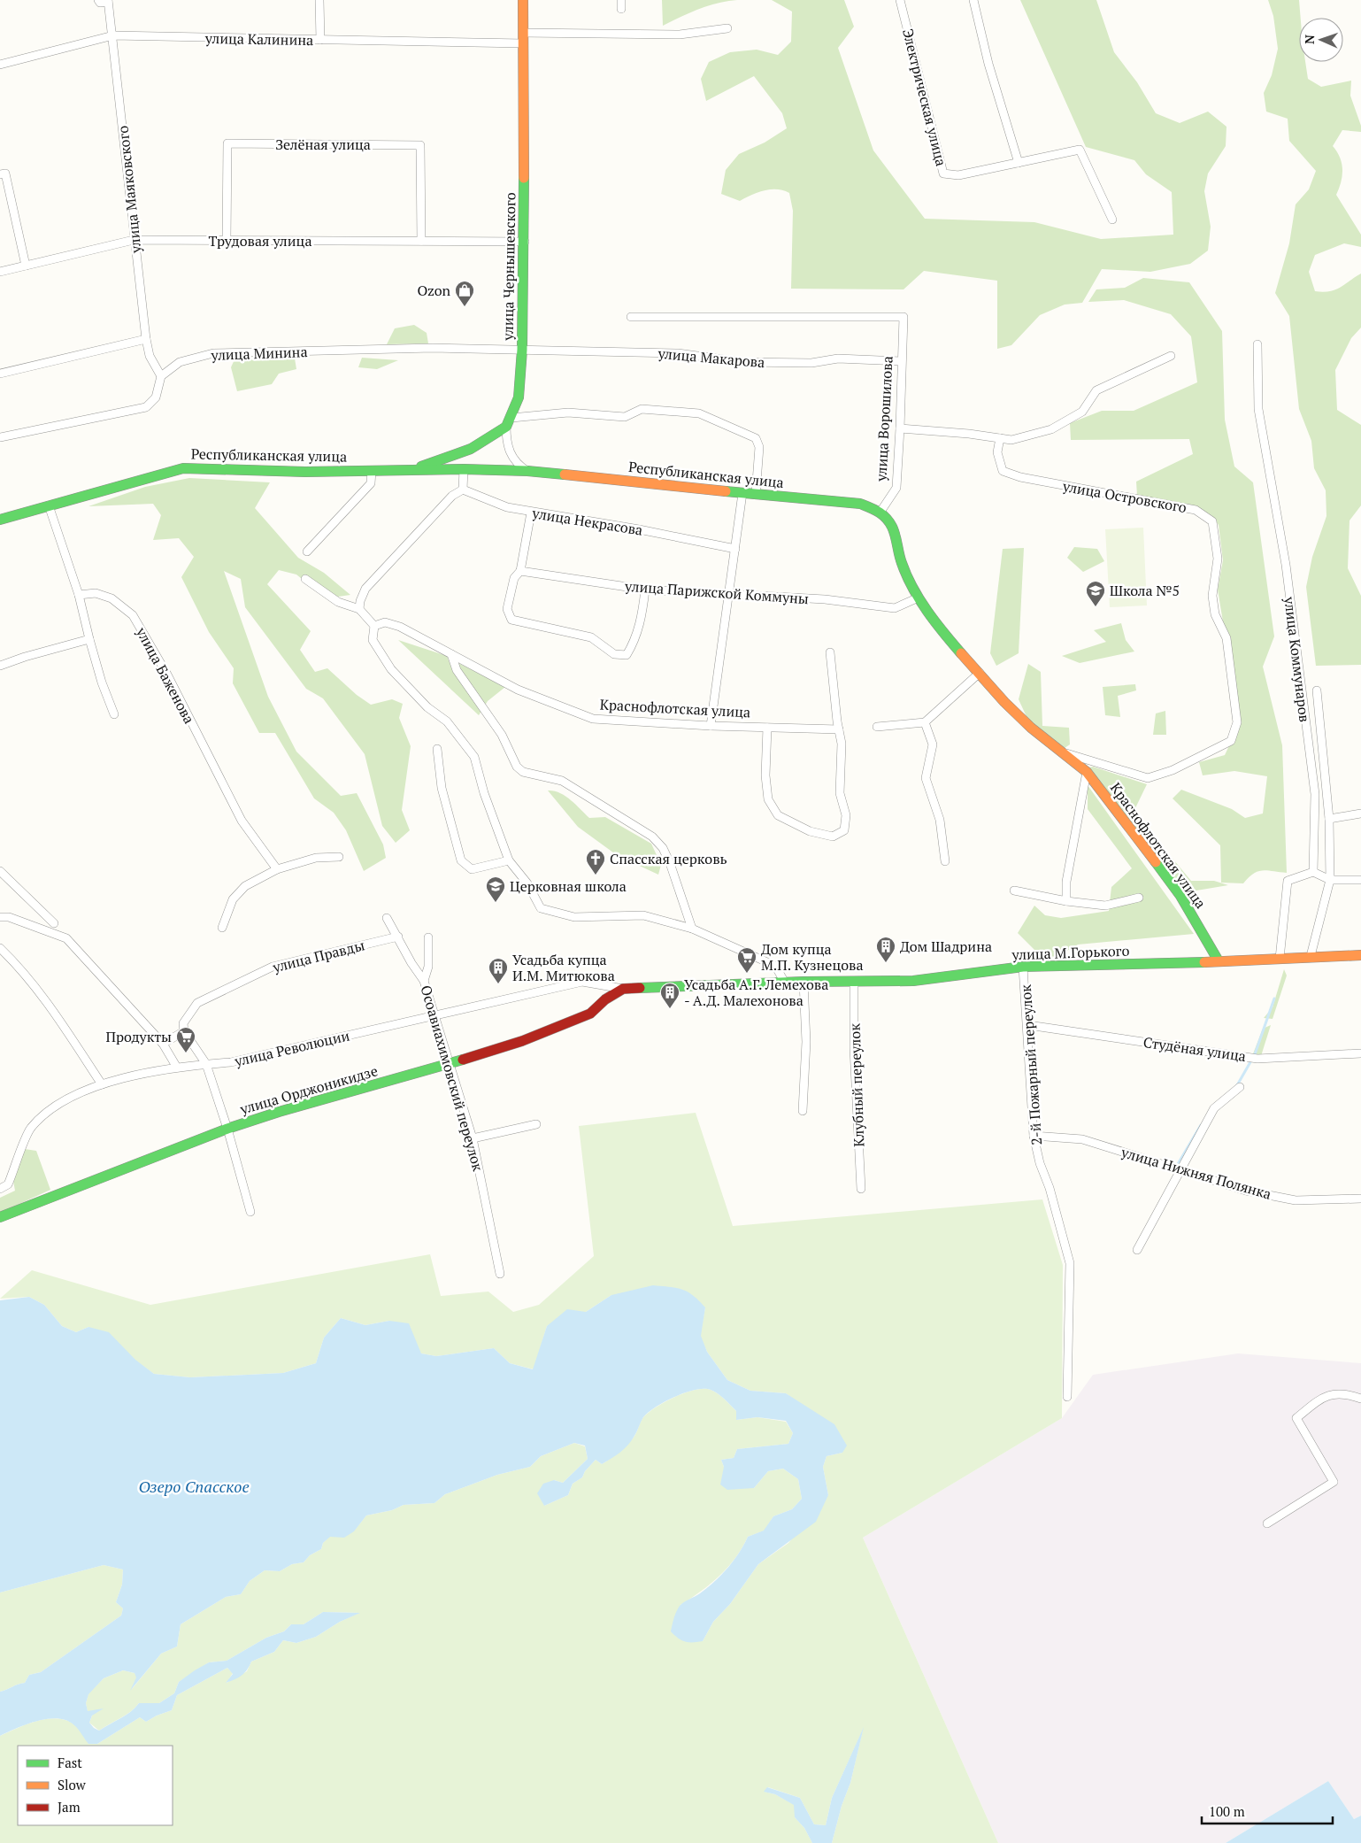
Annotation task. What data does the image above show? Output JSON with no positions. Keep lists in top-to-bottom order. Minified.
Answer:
{"streets":{"street":["улица Калинина","Электрическая улица","Зелёная улица","улица Маяковского","Трудовая улица","улица Чернышевского","улица Минина","улица Макарова","улица Ворошилова","Республиканская улица","улица Островского","улица Некрасова","улица Парижской Коммуны","улица Коммунаров","улица Баженова","Краснофлотская улица","улица М.Горького","улица Правды","улица Революции","Студёная улица","2-й Пожарный переулок","Осоавиахимовский переулок","Клубный переулок","улица Орджоникидзе","улица Нижняя Полянка"]},"crossings":[["улица Калинина","улица Маяковского"],["улица Калинина","улица Чернышевского"],["Зелёная улица","Трудовая улица"],["улица Маяковского","Трудовая улица"],["улица Маяковского","улица Минина"],["Трудовая улица","улица Чернышевского"],["улица Чернышевского","улица Минина"],["улица Чернышевского","улица Макарова"],["улица Минина","улица Макарова"],["улица Макарова","улица Ворошилова"],["улица Ворошилова","Республиканская улица"],["улица Островского","Краснофлотская улица"],["улица Коммунаров","улица М.Горького"],["Краснофлотская улица","улица М.Горького"],["улица М.Горького","улица Революции"],["улица М.Горького","2-й Пожарный переулок"],["улица М.Горького","Клубный переулок"],["улица М.Горького","улица Орджоникидзе"],["улица Правды","Осоавиахимовский переулок"],["улица Революции","Осоавиахимовский переулок"],["улица Революции","улица Орджоникидзе"],["Студёная улица","2-й Пожарный переулок"],["2-й Пожарный переулок","улица Нижняя Полянка"],["Осоавиахимовский переулок","улица Орджоникидзе"]],"water":["Озеро Спасское"],"places":{"shop":["Ozon"],"school or university":["Школа №5","Церковная школа"],"church":["Спасская церковь"],"building":["Дом Шадрина","Усадьба купца И.М. Митюкова","Усадьба А.Г. Лемехова - А.Д. Малехонова"],"supermarket":["Дом купца М.П. Кузнецова","Продукты"]},"legend":["Fast","Slow","Jam"],"scale_bar":"100 m","north":"left"}
